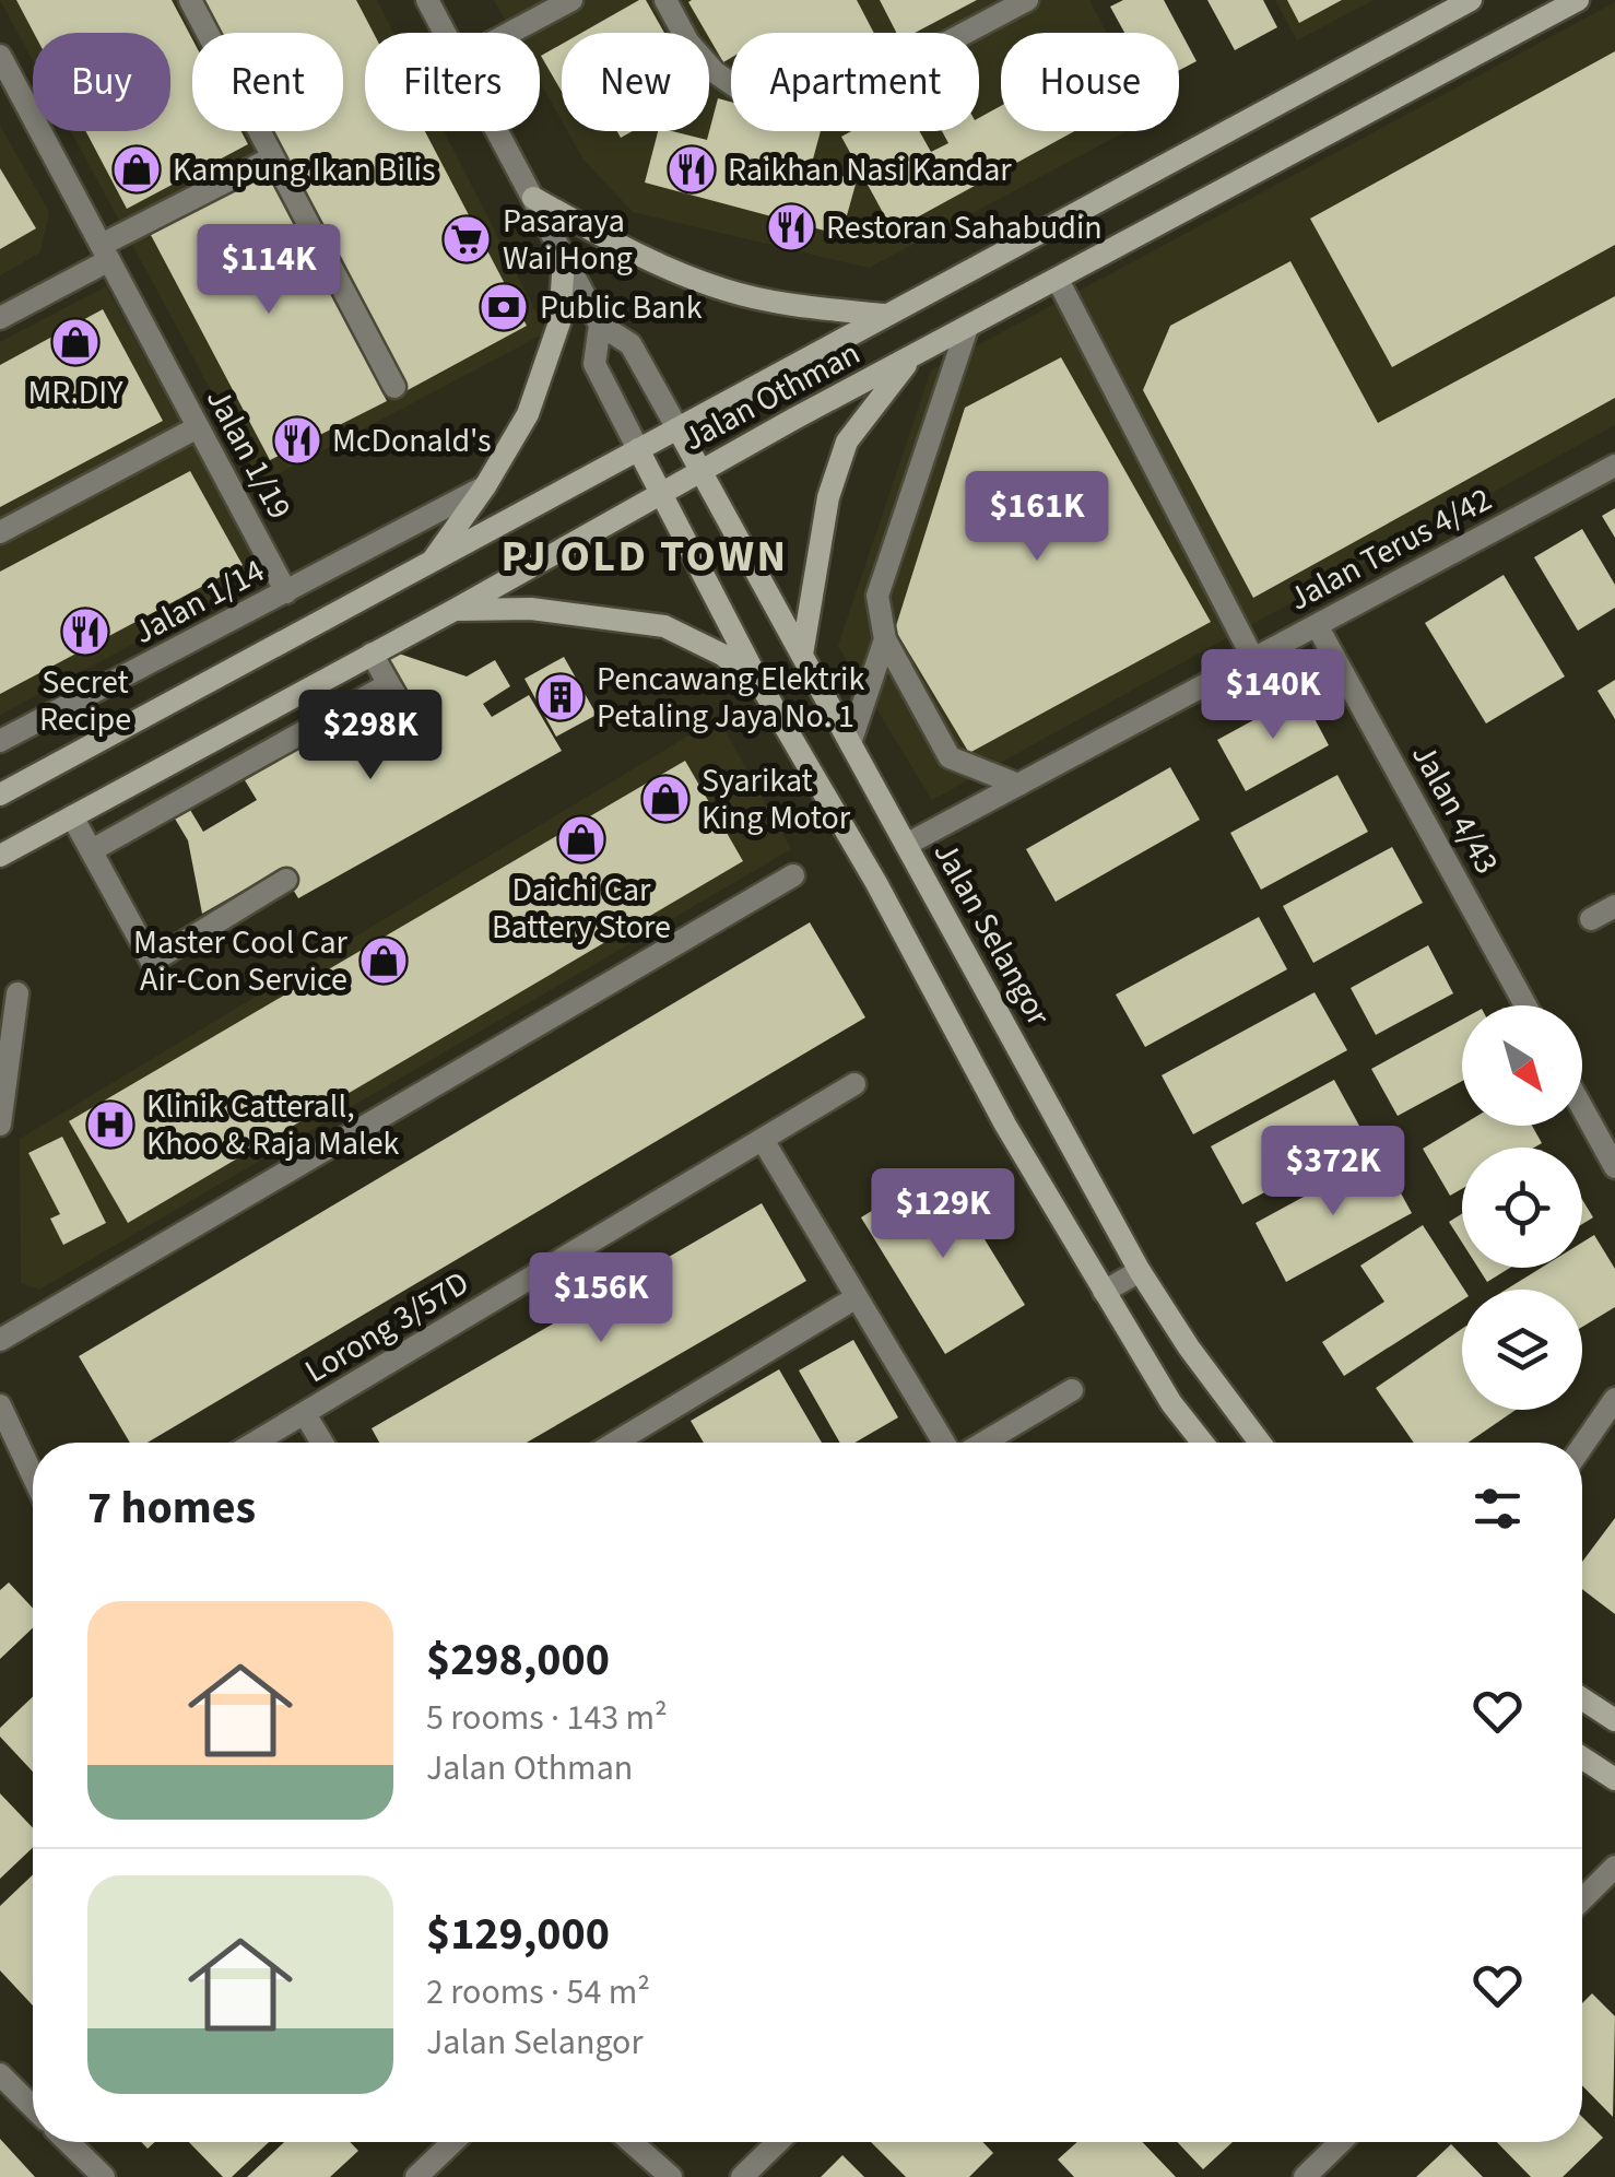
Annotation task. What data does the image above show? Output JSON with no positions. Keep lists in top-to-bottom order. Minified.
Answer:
{"streets":{"main road":["Jalan Othman","Jalan Selangor"],"street":["Jalan 1/19","Jalan Terus 4/42","Jalan 1/14","Jalan 4/43","Lorong 3/57D"]},"crossings":[["Jalan Othman","Jalan Selangor"],["Jalan 1/19","Jalan 1/14"],["Jalan Terus 4/42","Jalan 4/43"],["Jalan Terus 4/42","Jalan Selangor"]],"districts":["PJ OLD TOWN"],"places":{"shop":["Kampung Ikan Bilis","MR.DIY","Syarikat King Motor","Daichi Car Battery Store","Master Cool Car Air-Con Service"],"restaurant":["Raikhan Nasi Kandar","Restoran Sahabudin","McDonald's","Secret Recipe"],"supermarket":["Pasaraya Wai Hong"],"bank":["Public Bank"],"building":["Pencawang Elektrik Petaling Jaya No. 1"],"hospital":["Klinik Catterall, Khoo & Raja Malek"]},"north":"bottom right","page":{"chip":["Buy","Rent","Filters","New","Apartment","House"],"price":["$114K","$161K","$140K","$298K","$372K","$129K","$156K"],"heading":"7 homes","list":[{"name":"$298,000","note":"5 rooms · 143 m² · Jalan Othman"},{"name":"$129,000","note":"2 rooms · 54 m² · Jalan Selangor"}]}}
